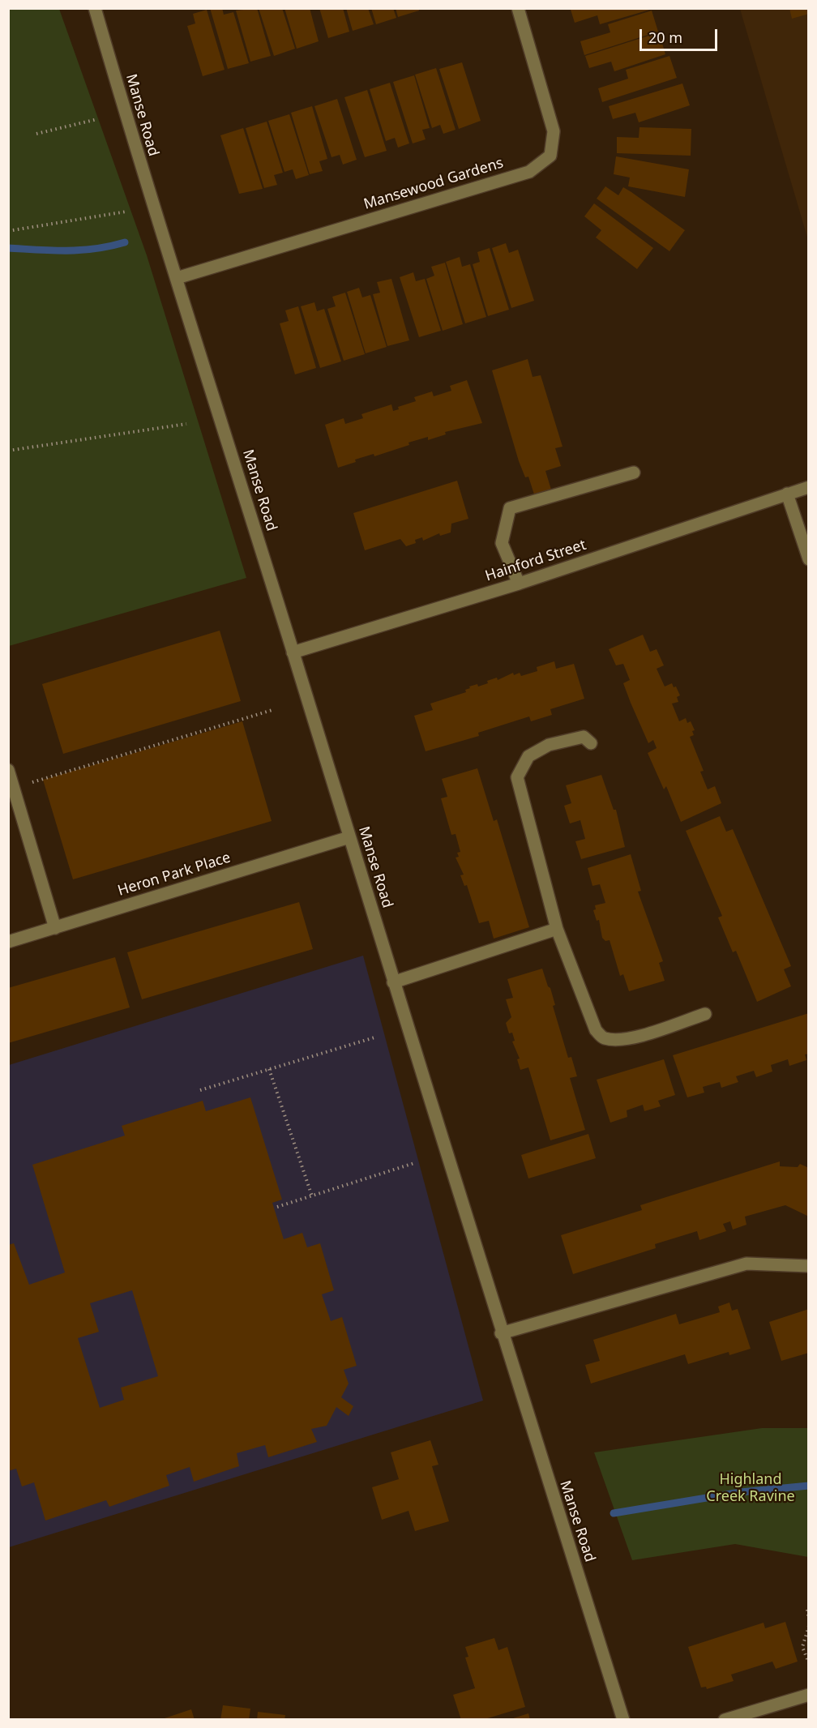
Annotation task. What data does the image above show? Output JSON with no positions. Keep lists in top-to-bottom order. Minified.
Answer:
{"streets":{"street":["Manse Road","Mansewood Gardens","Hainford Street","Heron Park Place"]},"crossings":[["Manse Road","Mansewood Gardens"],["Manse Road","Hainford Street"],["Manse Road","Heron Park Place"]],"parks":["Highland Creek Ravine"],"scale_bar":"20 m"}
